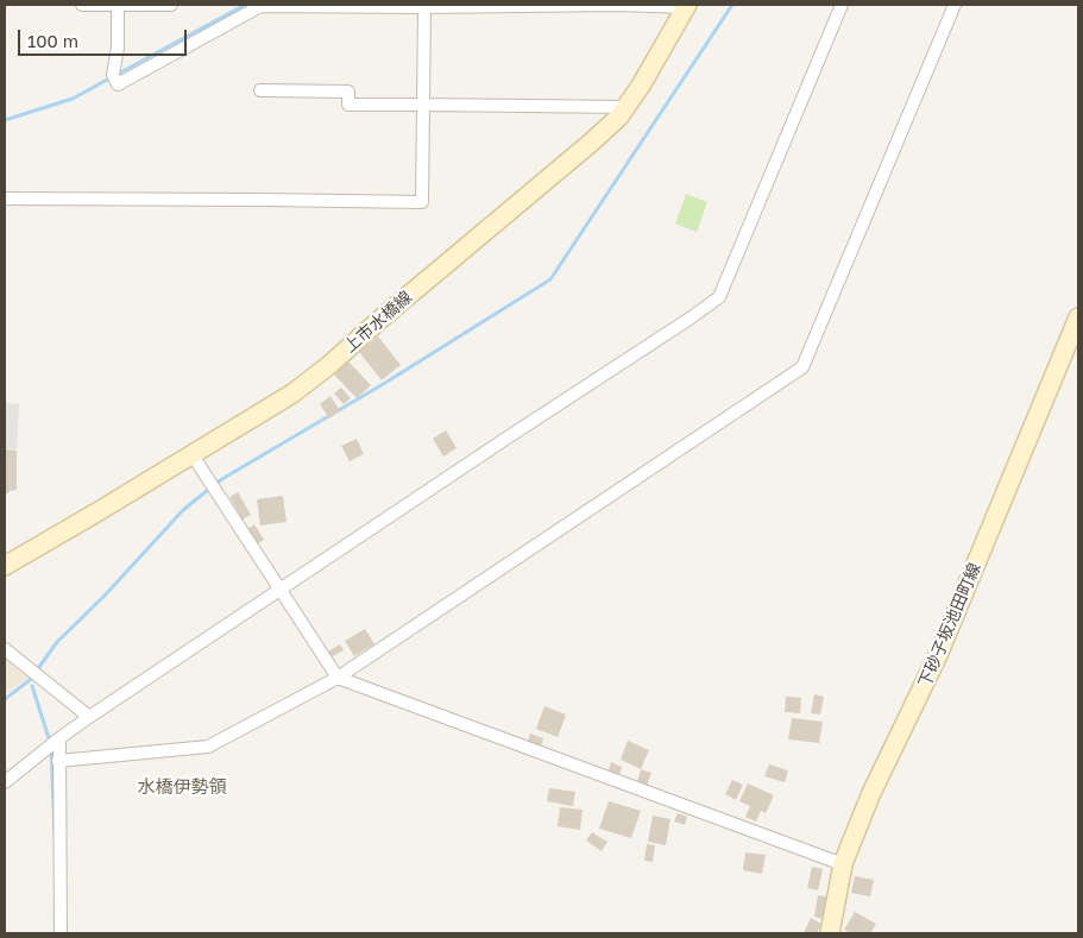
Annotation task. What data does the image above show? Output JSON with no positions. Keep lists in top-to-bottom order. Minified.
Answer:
{"streets":{"main road":["上市水橋線","下砂子坂池田町線"]},"districts":["水橋伊勢領"],"scale_bar":"100 m"}
